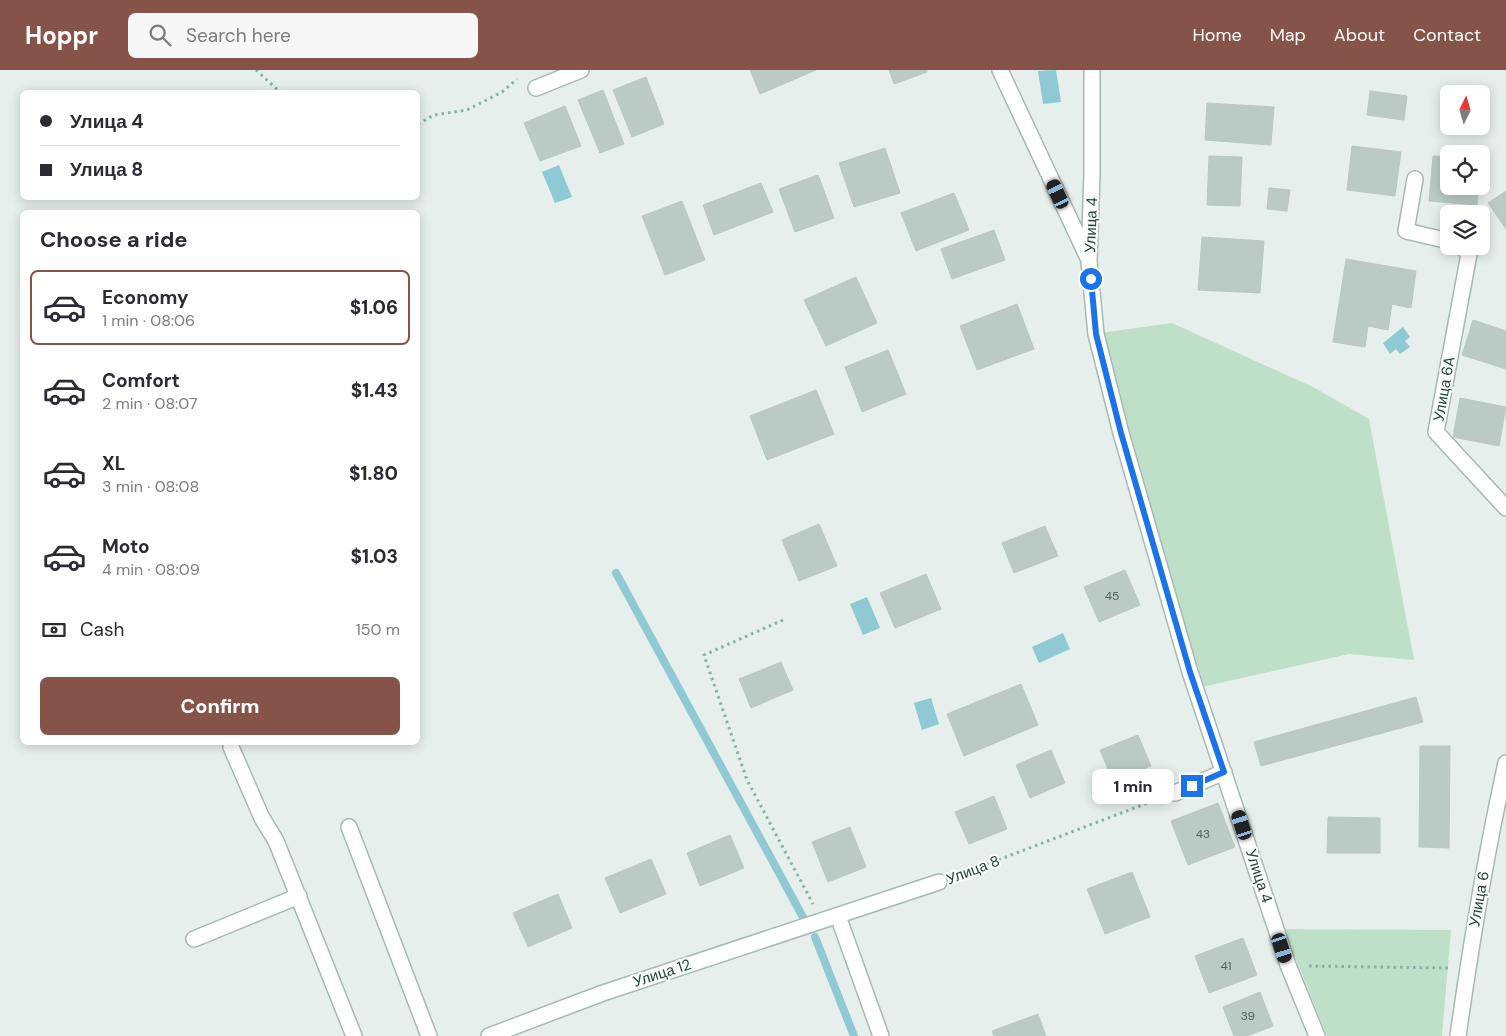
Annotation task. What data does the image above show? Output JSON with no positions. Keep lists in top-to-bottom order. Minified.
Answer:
{"streets":{"street":["Улица 4","Улица 6A","Улица 8","Улица 6","Улица 12"]},"crossings":[["Улица 8","Улица 12"]],"house_numbers":["45","43","41","39"],"north":"top","page":{"header":"Hoppr","search":"Search here","nav":["Home","Map","About","Contact"],"banner":["Улица 4","Улица 8"],"heading":"Choose a ride","list":[{"name":"Economy","note":"1 min · 08:06","value":"$1.06"},{"name":"Comfort","note":"2 min · 08:07","value":"$1.43"},{"name":"XL","note":"3 min · 08:08","value":"$1.80"},{"name":"Moto","note":"4 min · 08:09","value":"$1.03"}],"pay":["Cash","150 m"],"buttons":"Confirm","bubble":"1 min"}}
